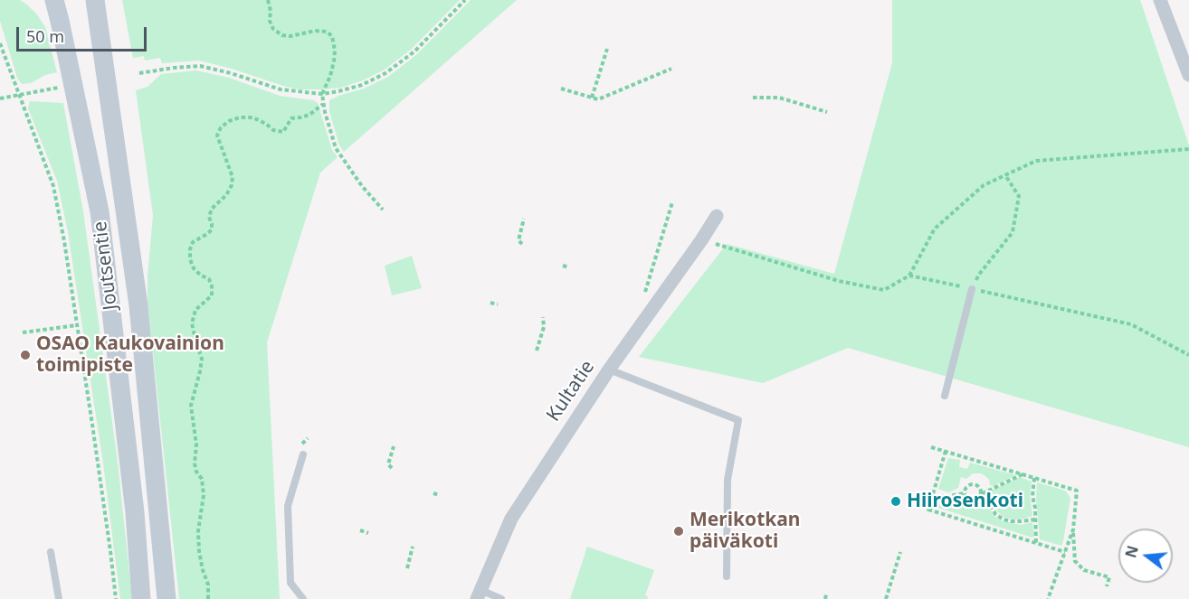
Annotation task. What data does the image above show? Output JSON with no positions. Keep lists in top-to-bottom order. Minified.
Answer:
{"streets":{"main road":["Joutsentie"],"street":["Kultatie"]},"places":["OSAO Kaukovainion toimipiste","Hiirosenkoti","Merikotkan päiväkoti"],"scale_bar":"50 m","north":"left"}
